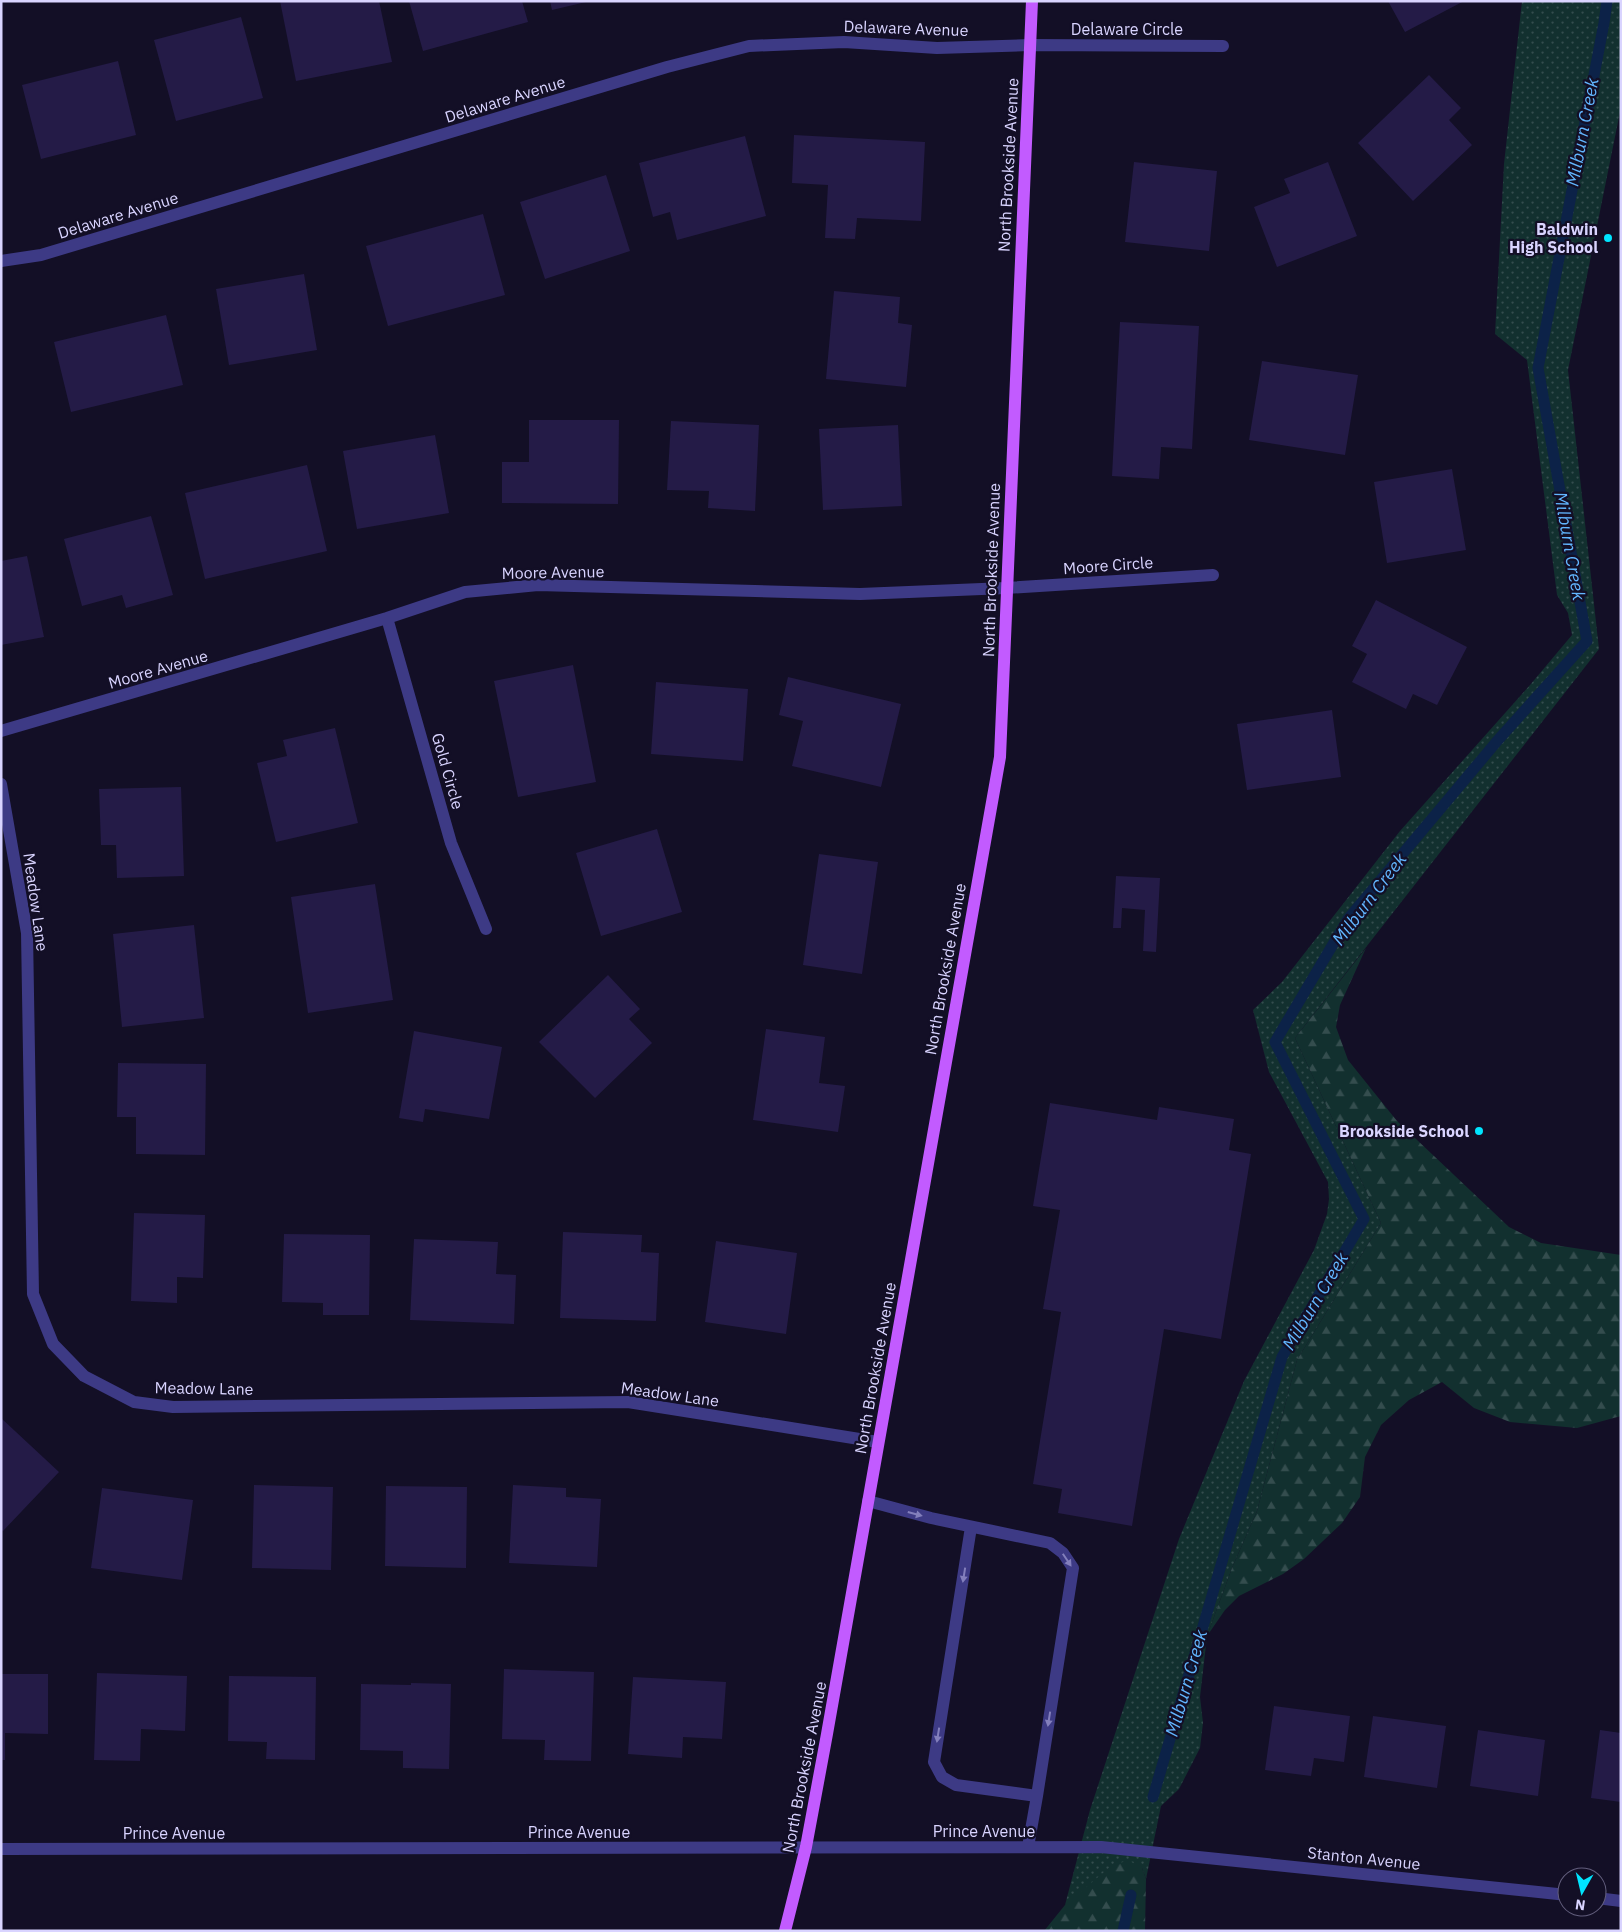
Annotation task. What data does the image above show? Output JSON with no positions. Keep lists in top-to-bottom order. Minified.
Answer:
{"streets":{"main road":["North Brookside Avenue"],"street":["Delaware Avenue","Delaware Circle","Moore Circle","Moore Avenue","Gold Circle","Meadow Lane","Prince Avenue","Stanton Avenue"]},"crossings":[["Delaware Avenue","Delaware Circle"],["Delaware Avenue","North Brookside Avenue"],["Delaware Circle","North Brookside Avenue"],["North Brookside Avenue","Moore Circle"],["North Brookside Avenue","Moore Avenue"],["North Brookside Avenue","Meadow Lane"],["North Brookside Avenue","Prince Avenue"],["Moore Circle","Moore Avenue"],["Moore Avenue","Gold Circle"],["Prince Avenue","Stanton Avenue"]],"water":["Milburn Creek"],"places":["Baldwin High School","Brookside School"],"north":"bottom"}
